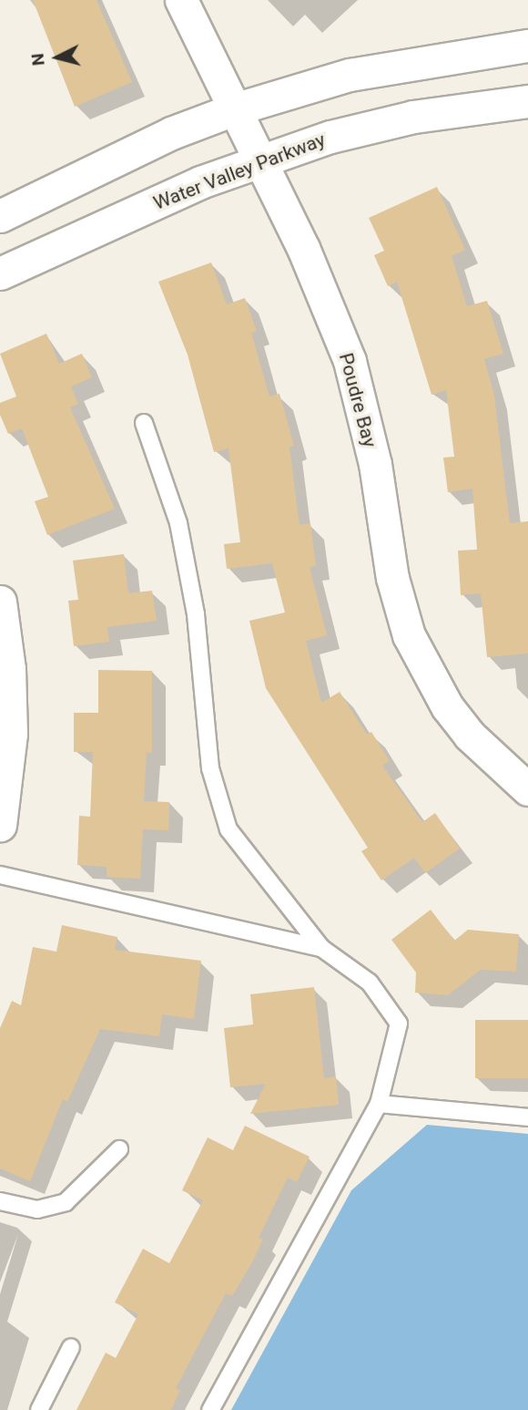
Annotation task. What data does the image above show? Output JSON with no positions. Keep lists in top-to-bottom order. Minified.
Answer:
{"streets":{"street":["Water Valley Parkway","Poudre Bay"]},"crossings":[["Water Valley Parkway","Poudre Bay"]],"north":"left"}
